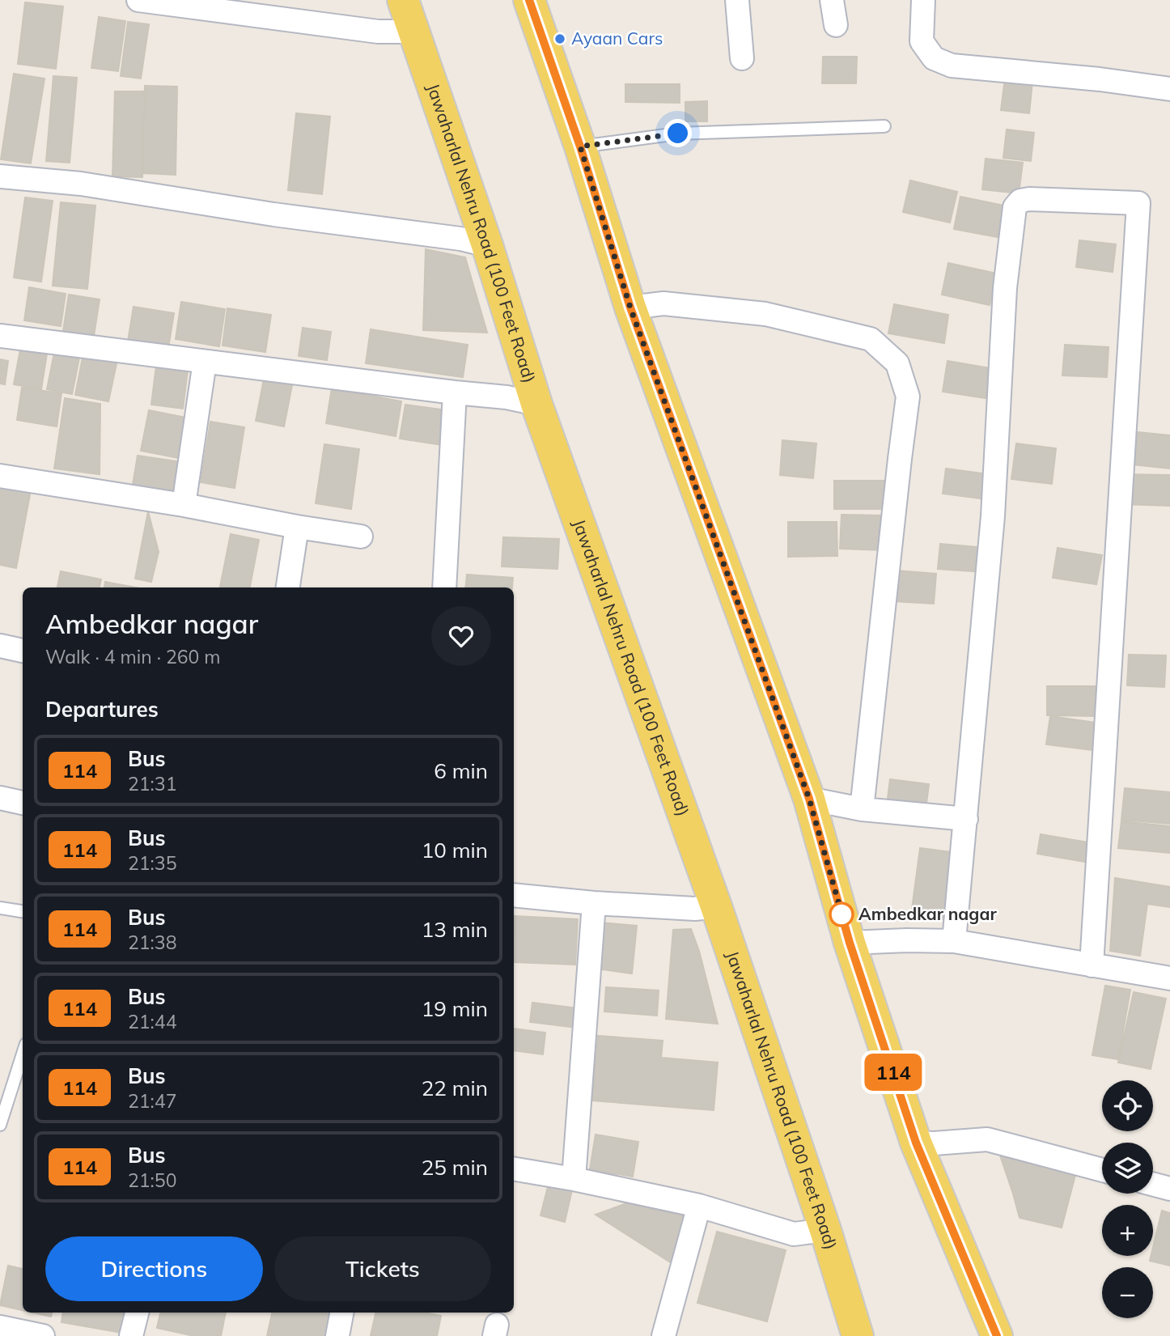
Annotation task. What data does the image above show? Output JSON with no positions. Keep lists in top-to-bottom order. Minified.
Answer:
{"streets":{"main road":["Jawaharlal Nehru Road (100 Feet Road)"]},"places":["Ayaan Cars","Ambedkar nagar"],"lines":["bus line 114"],"page":{"on_map":"114","heading":[["Ambedkar nagar","Walk · 4 min · 260 m"],"Departures"],"list":[{"mark":"114","name":"Bus","note":"21:31","value":"6 min"},{"mark":"114","name":"Bus","note":"21:35","value":"10 min"},{"mark":"114","name":"Bus","note":"21:38","value":"13 min"},{"mark":"114","name":"Bus","note":"21:44","value":"19 min"},{"mark":"114","name":"Bus","note":"21:47","value":"22 min"},{"mark":"114","name":"Bus","note":"21:50","value":"25 min"}],"map_buttons":["+","−"],"buttons":["Directions","Tickets"]}}
